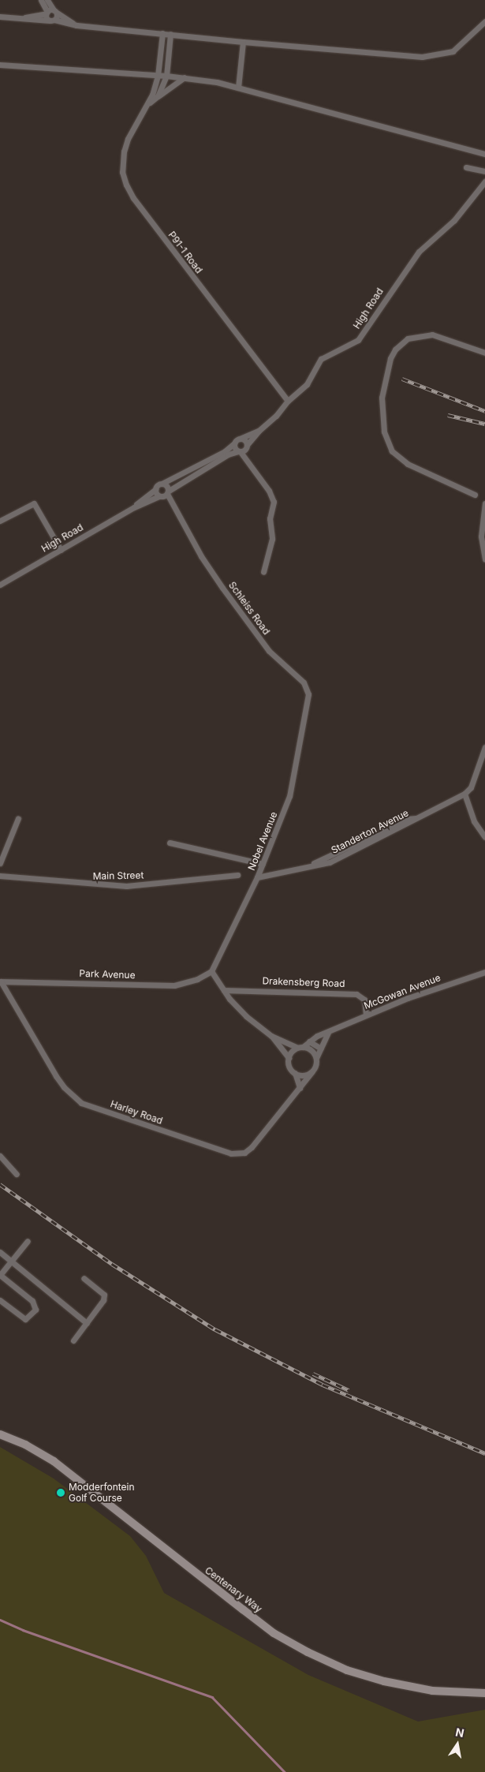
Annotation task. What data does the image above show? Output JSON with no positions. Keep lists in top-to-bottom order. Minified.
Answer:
{"streets":{"main road":["Centenary Way"],"street":["P91-1 Road","High Road","Schleiss Road","Standerton Avenue","Nobel Avenue","Main Street","Park Avenue","Drakensberg Road","McGowan Avenue","Harley Road"]},"crossings":[["P91-1 Road","High Road"],["High Road","Schleiss Road"],["Schleiss Road","Nobel Avenue"],["Standerton Avenue","Nobel Avenue"],["Nobel Avenue","Park Avenue"],["Park Avenue","Harley Road"],["Drakensberg Road","McGowan Avenue"],["McGowan Avenue","Harley Road"]],"places":["Modderfontein Golf Course"],"north":"top"}
